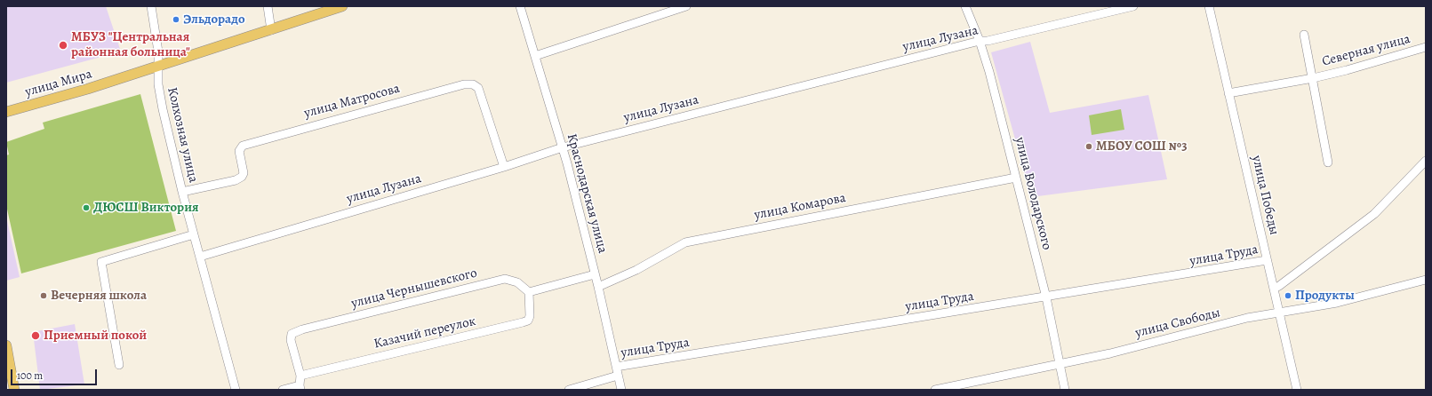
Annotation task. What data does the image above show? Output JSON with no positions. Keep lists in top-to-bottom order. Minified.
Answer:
{"streets":{"main road":["улица Мира"],"street":["улица Лузана","Северная улица","улица Матросова","Колхозная улица","Краснодарская улица","улица Володарского","улица Победы","улица Комарова","улица Труда","улица Чернышевского","улица Свободы","Казачий переулок"]},"crossings":[["улица Лузана","улица Матросова"],["улица Лузана","Колхозная улица"],["улица Лузана","Краснодарская улица"],["улица Лузана","улица Володарского"],["Северная улица","улица Победы"],["улица Мира","Колхозная улица"],["улица Матросова","Колхозная улица"],["Краснодарская улица","улица Комарова"],["Краснодарская улица","улица Труда"],["улица Володарского","улица Комарова"],["улица Володарского","улица Труда"],["улица Володарского","улица Свободы"],["улица Победы","улица Труда"],["улица Победы","улица Свободы"],["улица Чернышевского","Казачий переулок"]],"places":["Эльдорадо","МБУЗ \"Центральная районная больница\"","МБОУ СОШ №3","ДЮСШ Виктория","Вечерняя школа","Продукты","Приемный покой"],"scale_bar":"100 m"}
